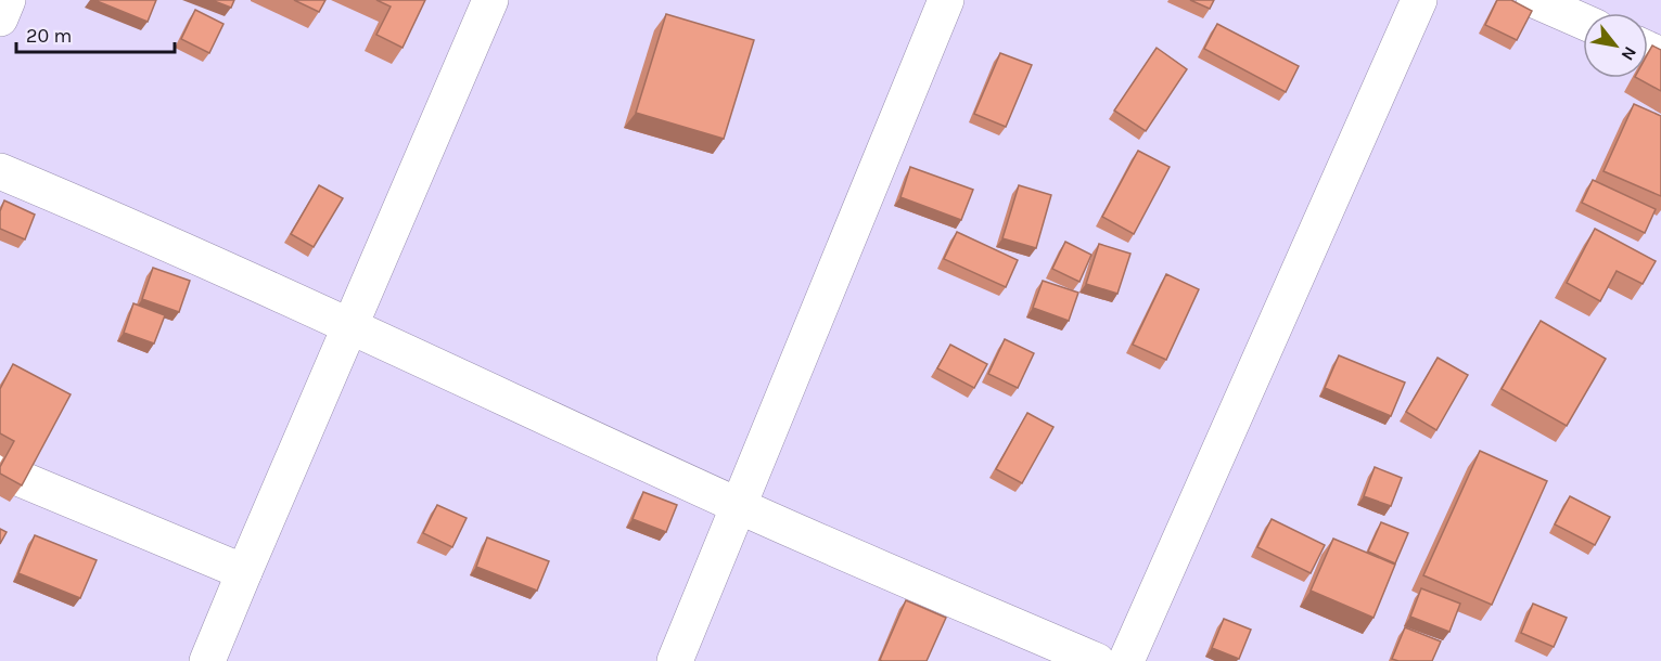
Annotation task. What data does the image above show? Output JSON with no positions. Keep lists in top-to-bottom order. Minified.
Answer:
{"scale_bar":"20 m","north":"bottom right"}
